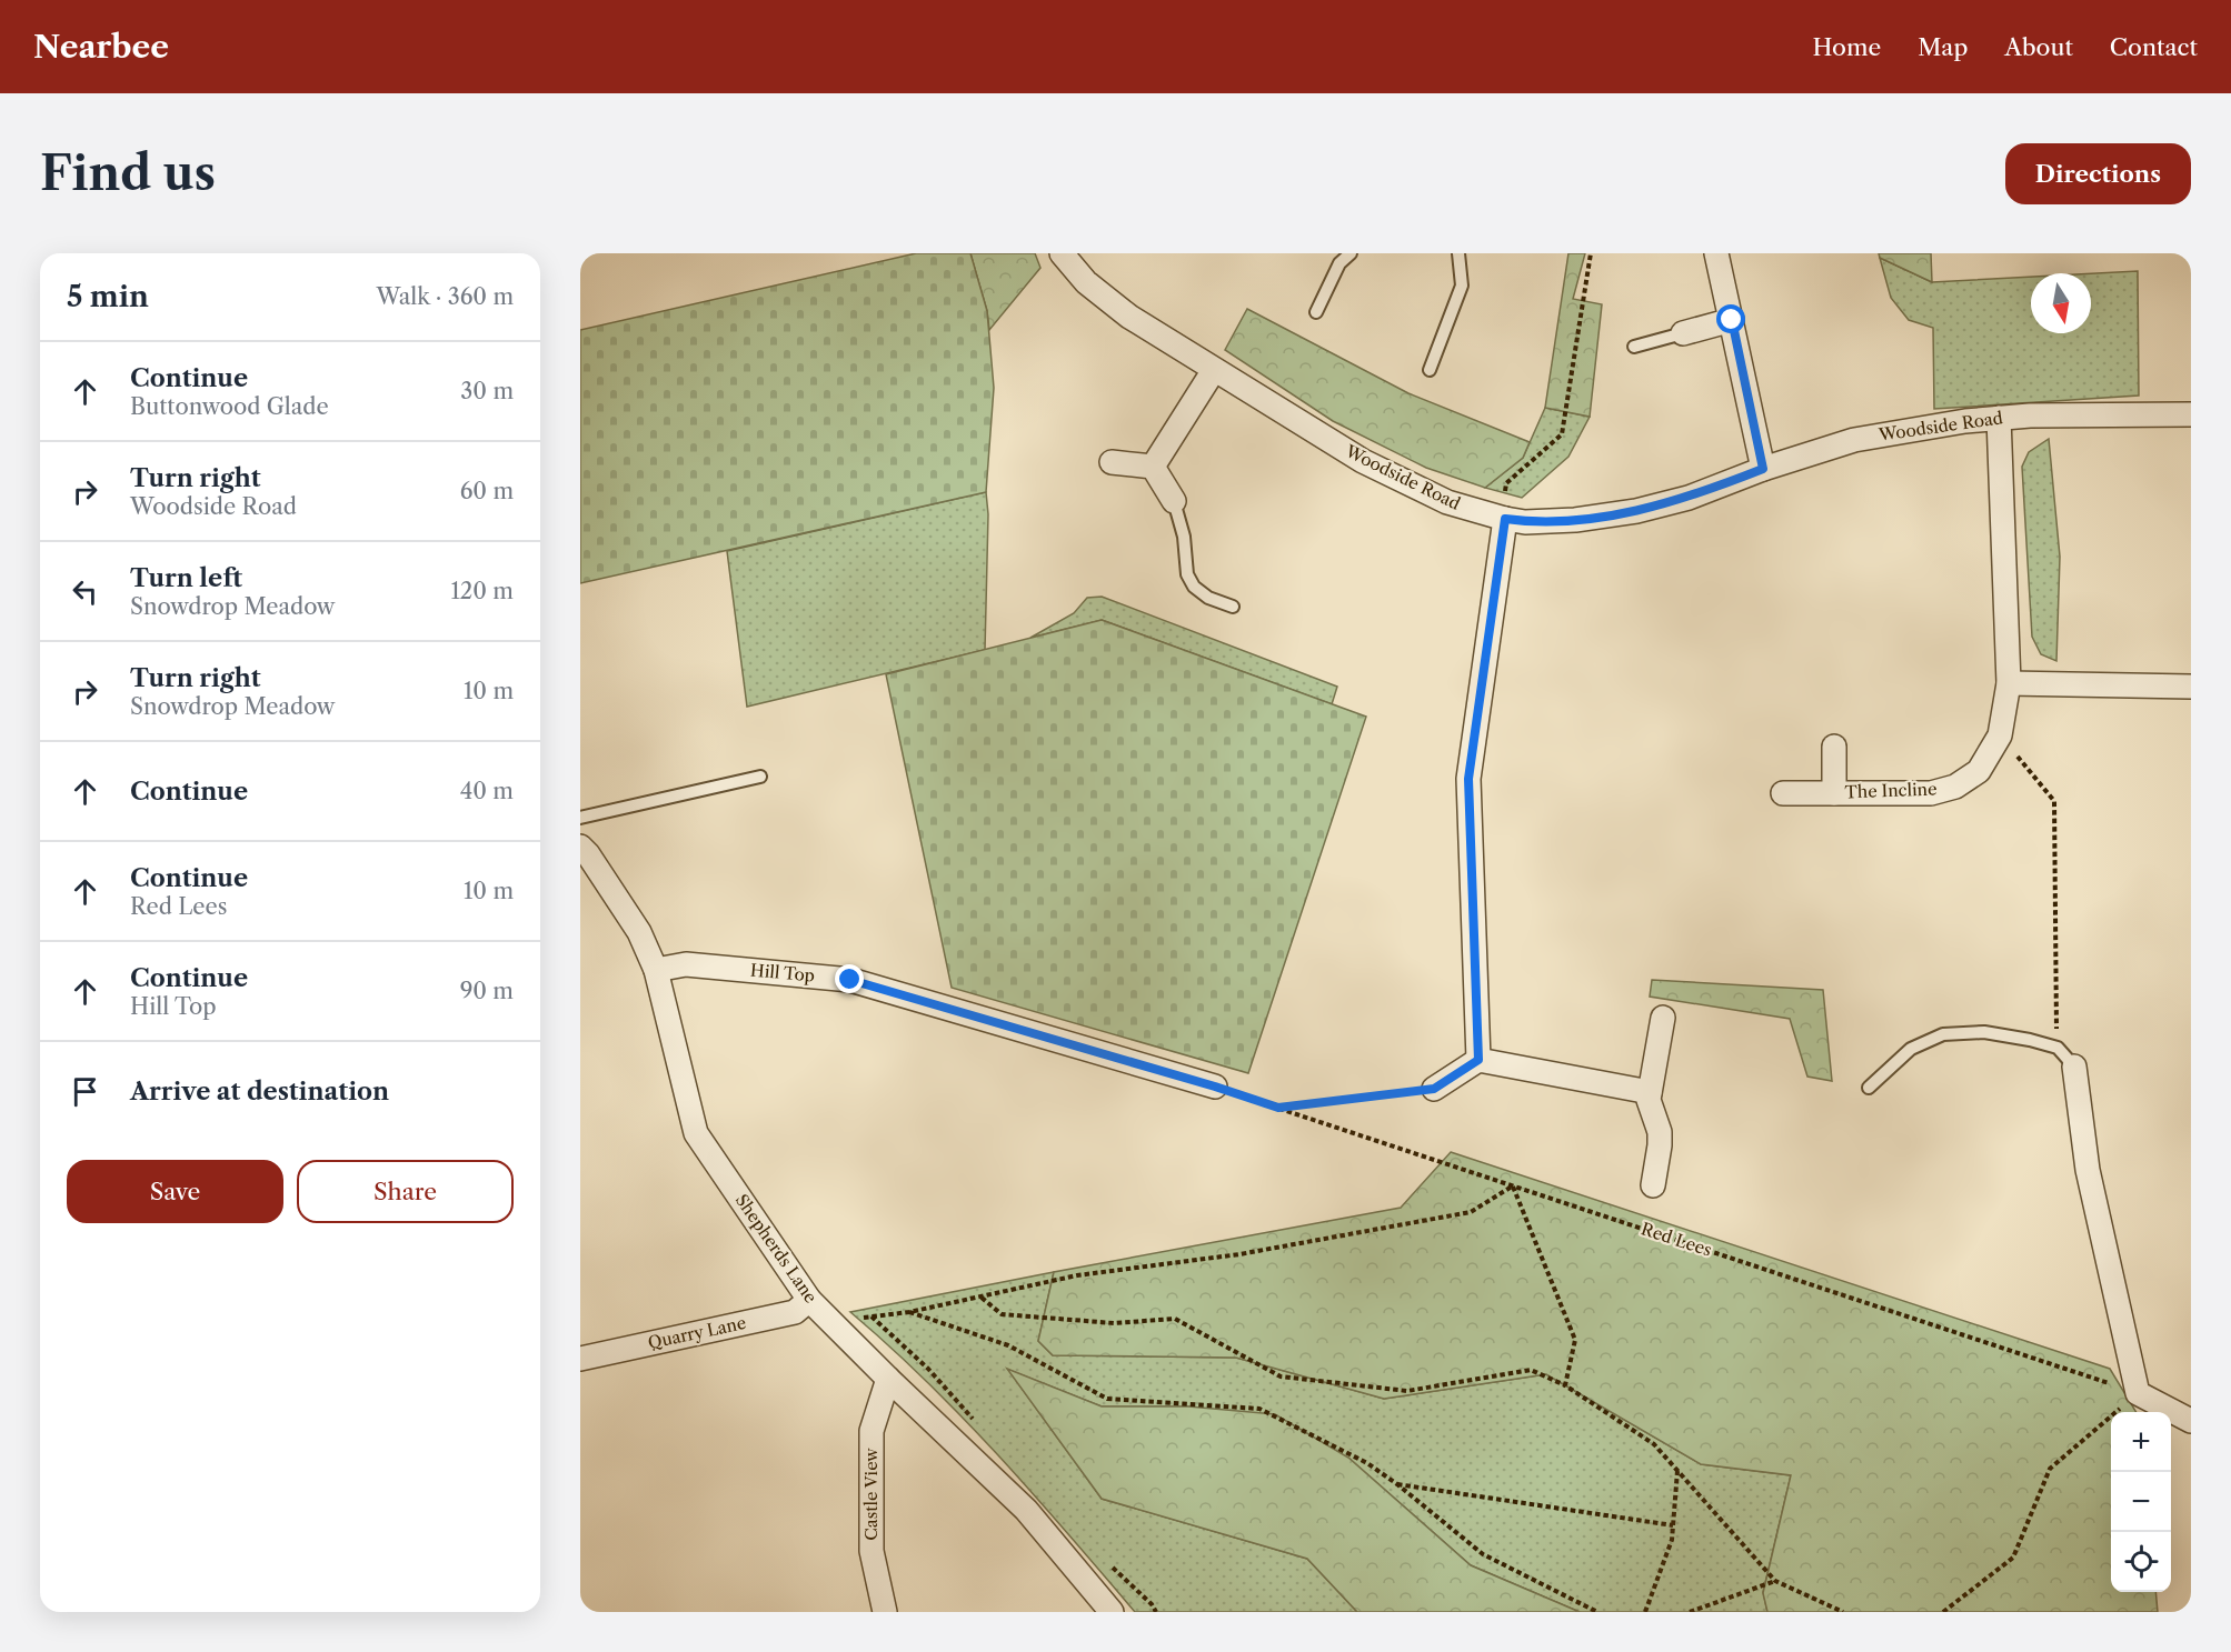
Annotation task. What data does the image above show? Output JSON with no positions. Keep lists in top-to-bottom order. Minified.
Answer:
{"streets":{"street":["Woodside Road","The Incline","Hill Top","Shepherds Lane","Quarry Lane","Castle View"],"path":["Red Lees"]},"crossings":[["Woodside Road","The Incline"],["Hill Top","Red Lees"],["Hill Top","Shepherds Lane"],["Shepherds Lane","Quarry Lane"],["Shepherds Lane","Castle View"]],"north":"bottom","page":{"header":"Nearbee","nav":["Home","Map","About","Contact"],"buttons":["Directions",["Save","Share"]],"title":"Find us","heading":["5 min","Walk · 360 m"],"list":[["Continue","Buttonwood Glade","30 m"],["Turn right","Woodside Road","60 m"],["Turn left","Snowdrop Meadow","120 m"],["Turn right","Snowdrop Meadow","10 m"],["Continue","40 m"],["Continue","Red Lees","10 m"],["Continue","Hill Top","90 m"],"Arrive at destination"],"map_buttons":["+","−"]}}
